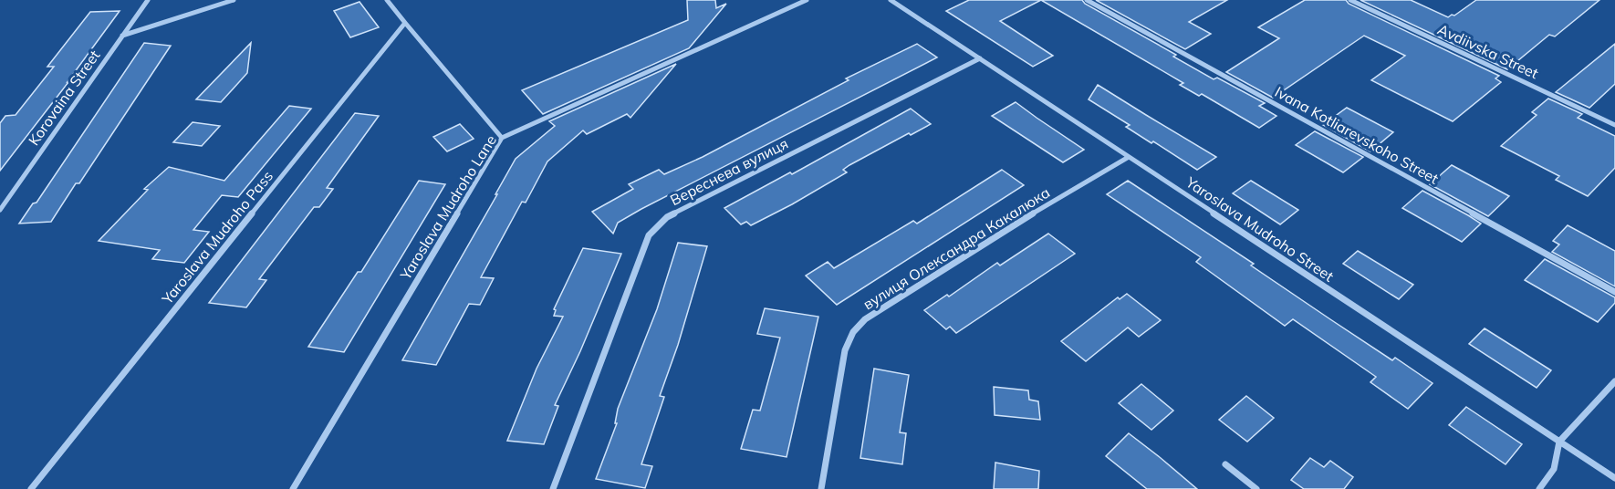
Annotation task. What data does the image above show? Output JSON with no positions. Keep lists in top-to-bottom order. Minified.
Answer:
{"streets":{"street":["Avdiivska Street","Korovaina Street","Ivana Kotliarevskoho Street","Вереснева вулиця","Yaroslava Mudroho Lane","Yaroslava Mudroho Street","Yaroslava Mudroho Pass","вулиця Олександра Какалюка"]},"crossings":[["Вереснева вулиця","Yaroslava Mudroho Street"],["Yaroslava Mudroho Street","вулиця Олександра Какалюка"]]}
